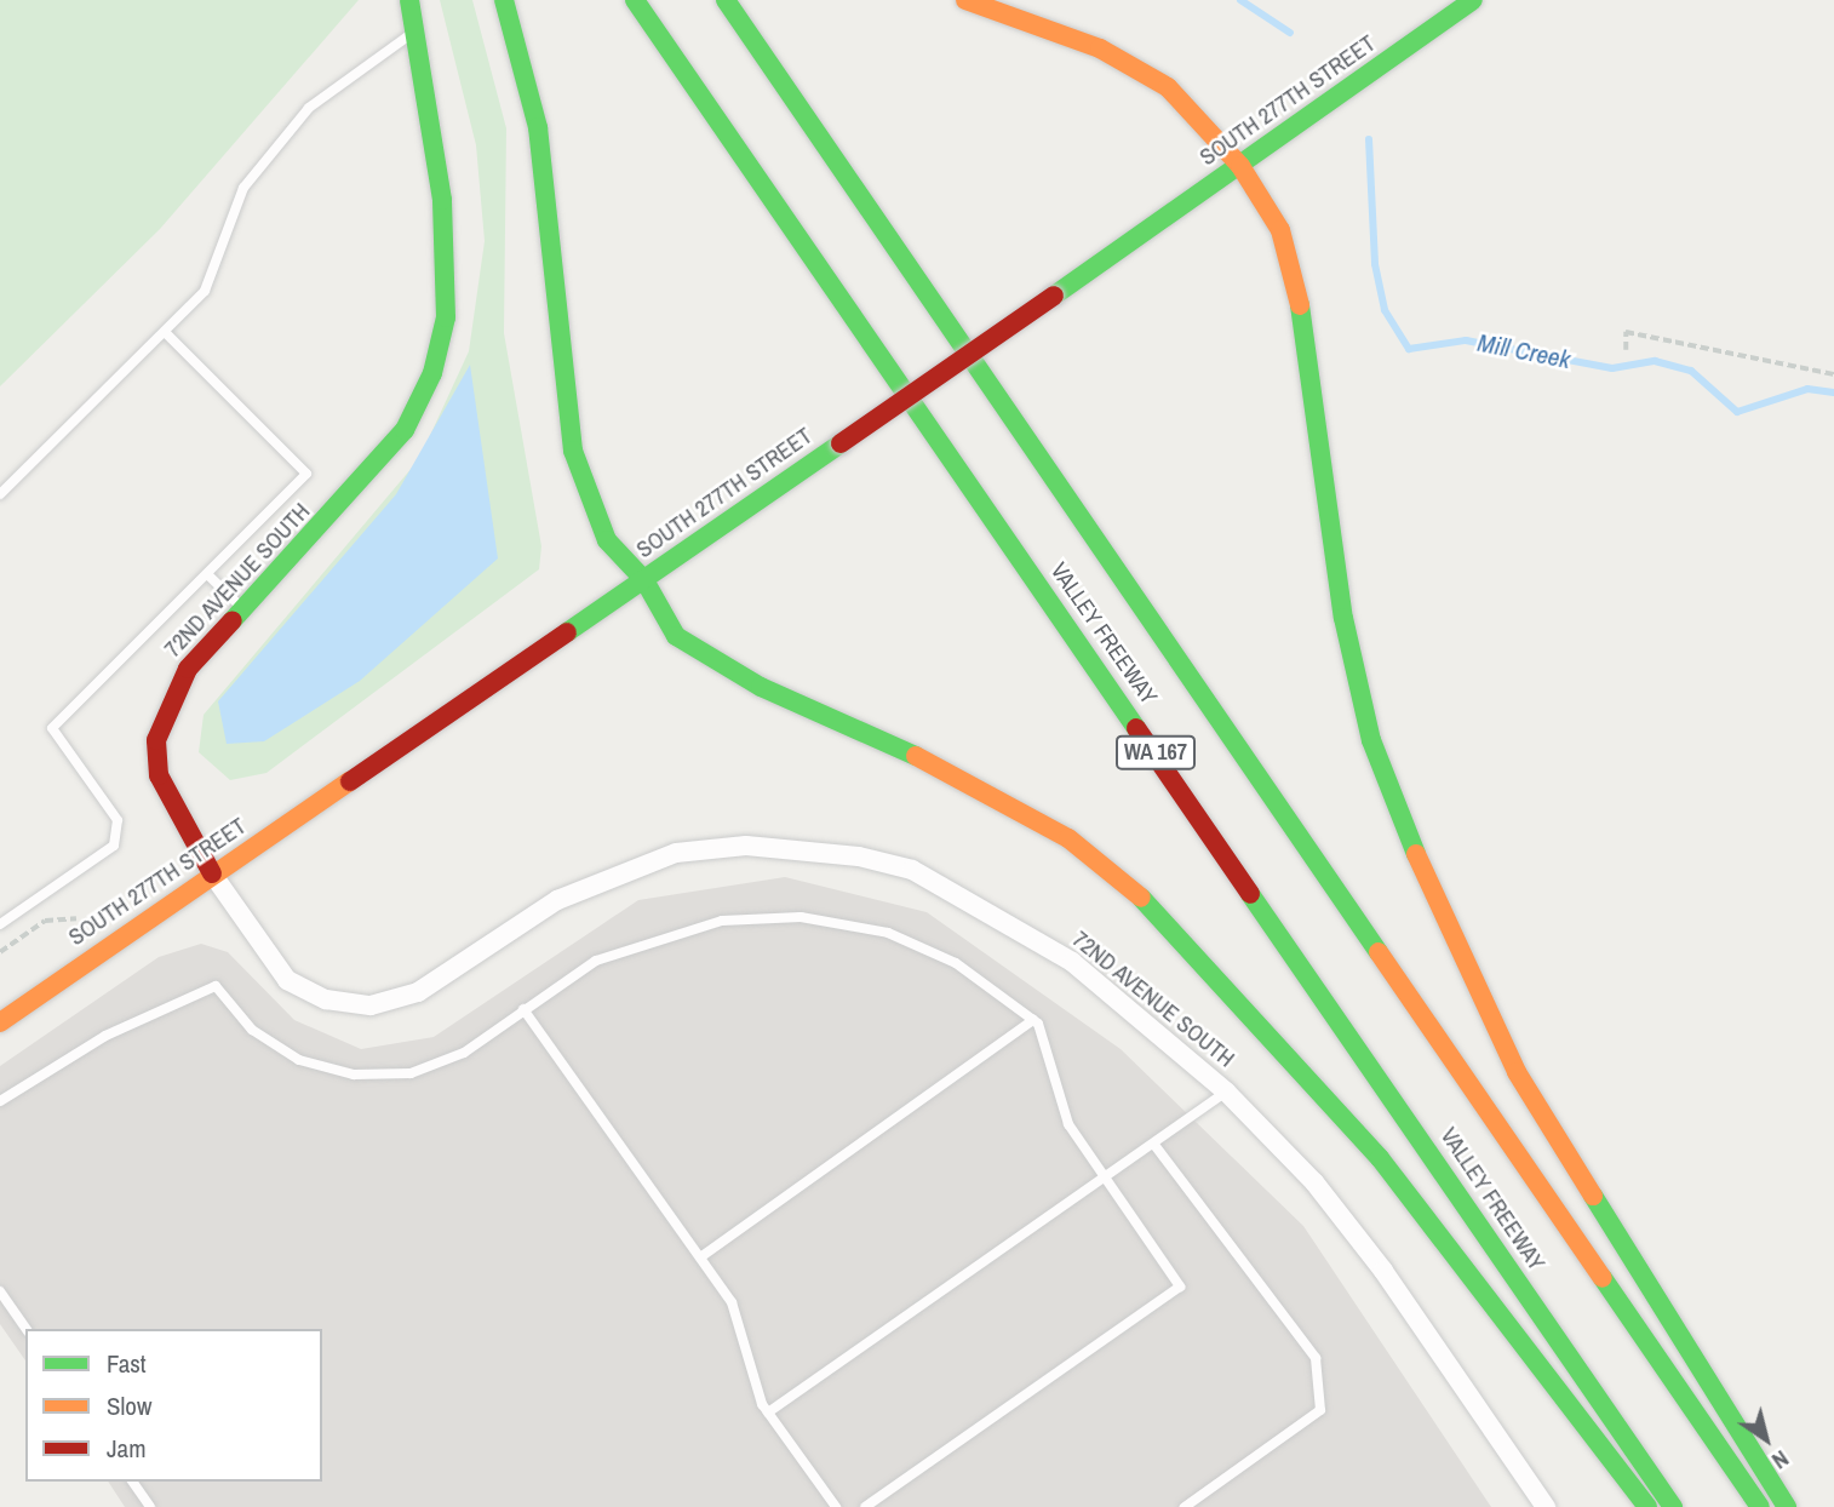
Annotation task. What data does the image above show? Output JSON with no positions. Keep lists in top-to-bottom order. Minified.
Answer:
{"streets":{"main road":["SOUTH 277TH STREET","72ND AVENUE SOUTH","VALLEY FREEWAY","WA 167"]},"crossings":[["SOUTH 277TH STREET","72ND AVENUE SOUTH"]],"water":["Mill Creek"],"legend":["Fast","Slow","Jam"],"north":"bottom right"}
